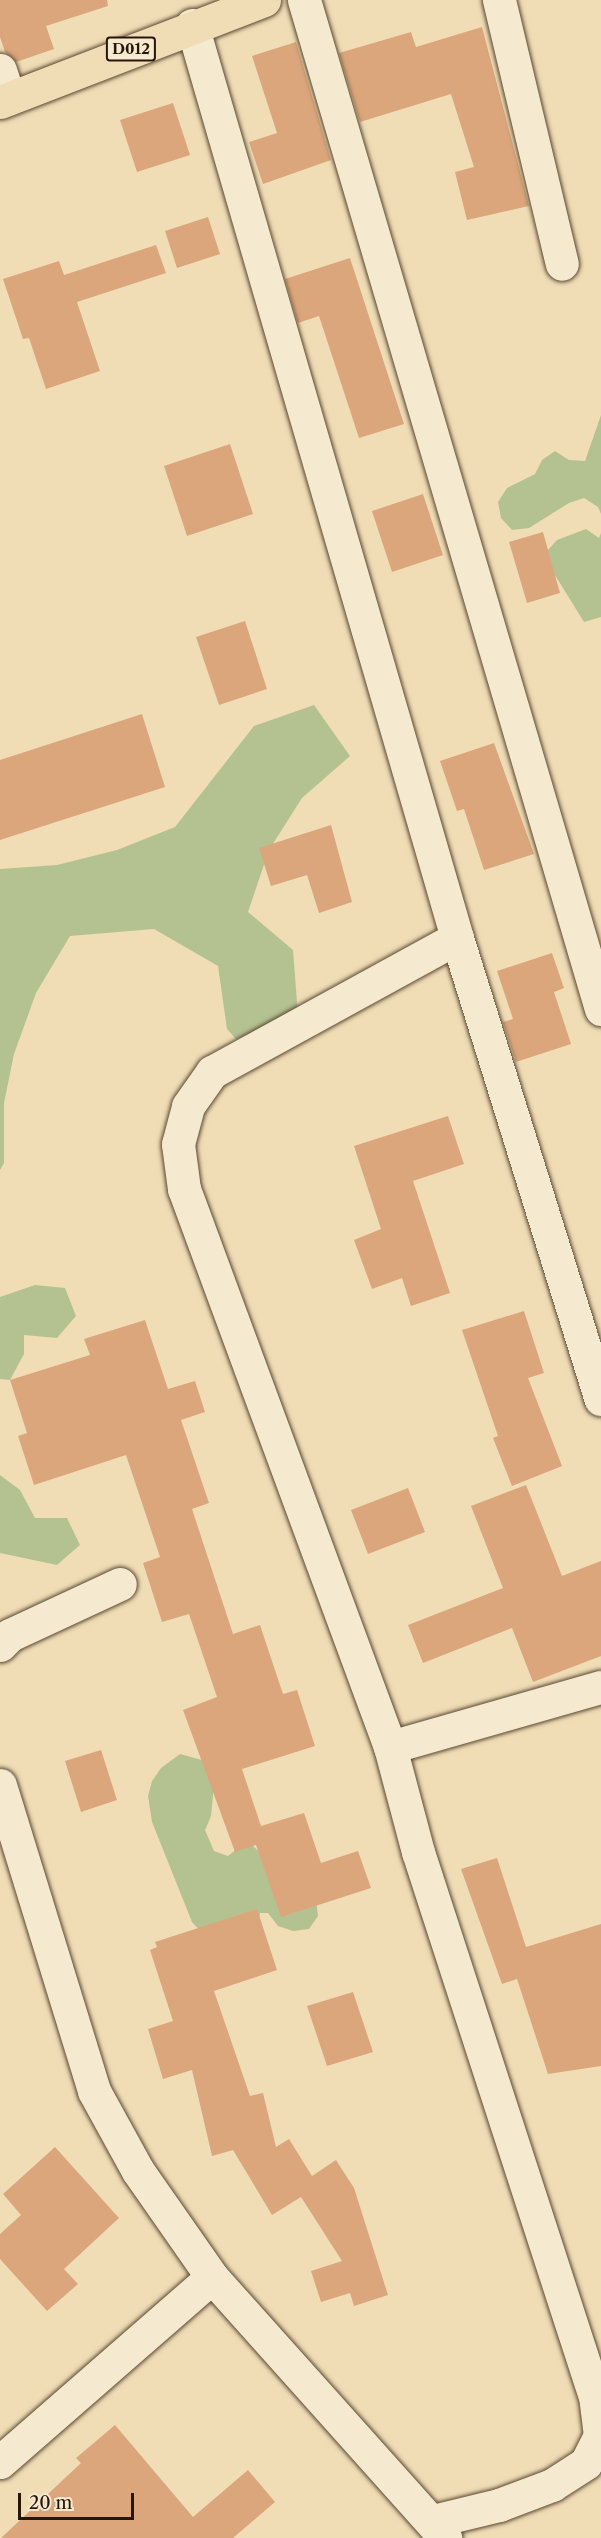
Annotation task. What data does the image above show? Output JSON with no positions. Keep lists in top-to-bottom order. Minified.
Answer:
{"streets":{"main road":["D012"]},"scale_bar":"20 m"}
